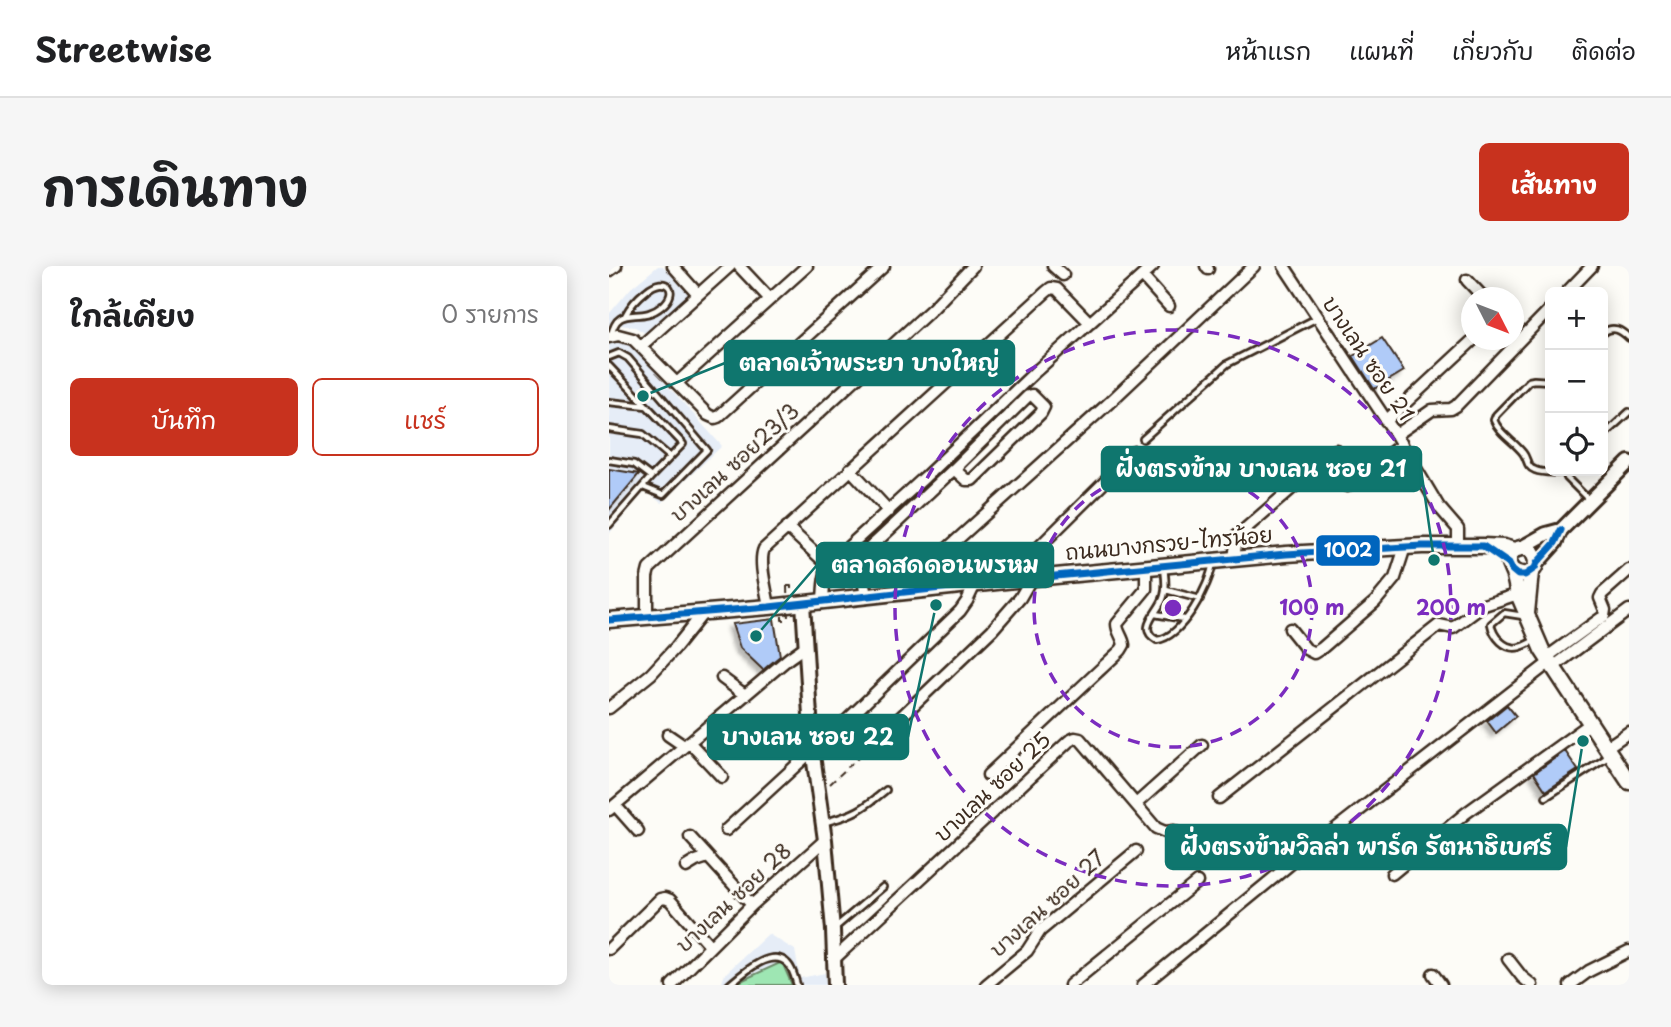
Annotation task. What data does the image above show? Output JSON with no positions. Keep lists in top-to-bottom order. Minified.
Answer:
{"streets":{"main road":["ถนนบางกรวย-ไทรน้อย"],"street":["บางเลน ซอย 21","บางเลน ซอย23/3","บางเลน ซอย 25","บางเลน ซอย 28","บางเลน ซอย 27"]},"crossings":[["บางเลน ซอย 21","ถนนบางกรวย-ไทรน้อย"],["บางเลน ซอย23/3","ถนนบางกรวย-ไทรน้อย"]],"places":["ตลาดเจ้าพระยา บางใหญ่","ฝั่งตรงข้าม บางเลน ซอย 21","บางเลน ซอย 22","ตลาดสดดอนพรหม","ฝั่งตรงข้ามวิลล่า พาร์ค รัตนาธิเบศร์"],"lines":["transit line 1002"],"north":"bottom right","page":{"header":"Streetwise","nav":["หน้าแรก","แผนที่","เกี่ยวกับ","ติดต่อ"],"title":"การเดินทาง","buttons":["เส้นทาง",["บันทึก","แชร์"]],"heading":["ใกล้เคียง","0 รายการ"],"map_buttons":["+","−"]},"rings":["100 m","200 m"]}
